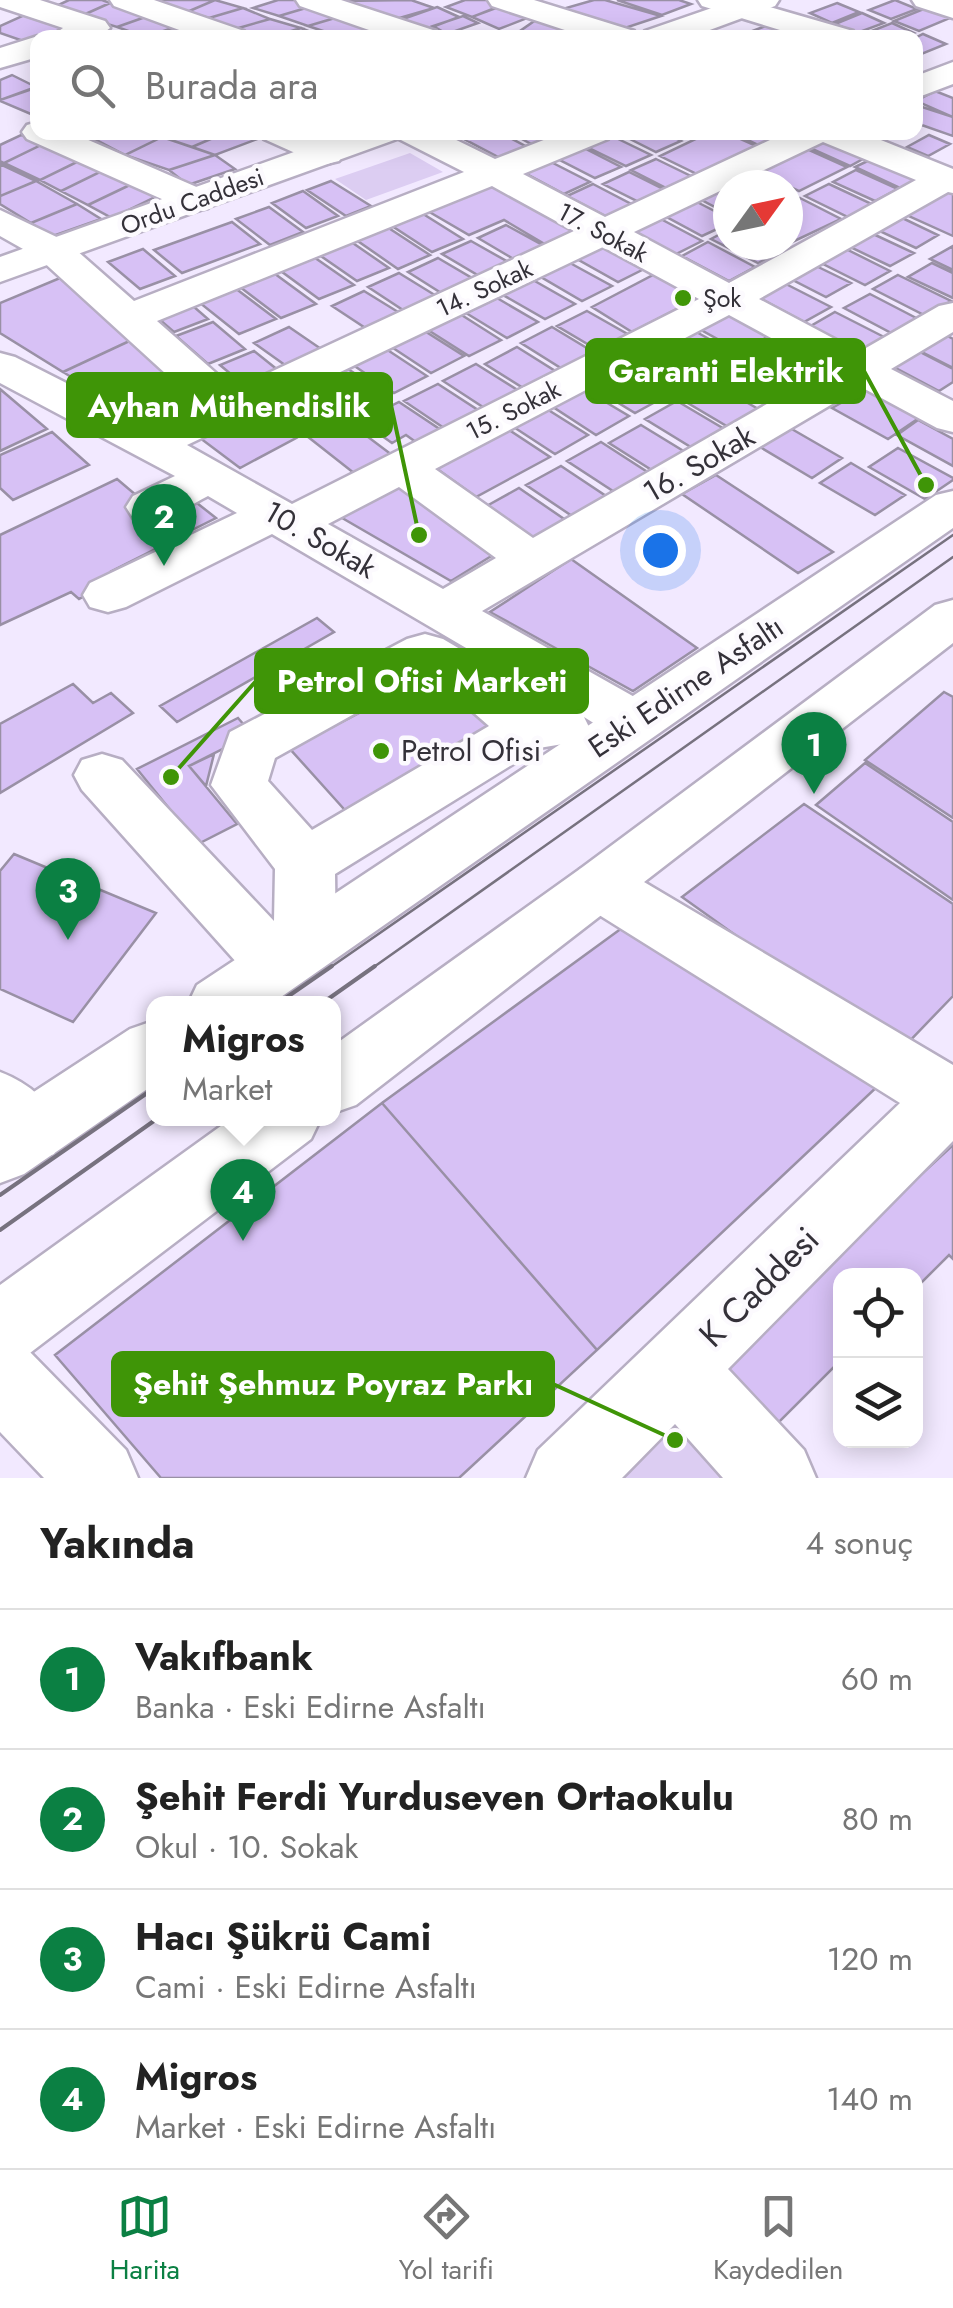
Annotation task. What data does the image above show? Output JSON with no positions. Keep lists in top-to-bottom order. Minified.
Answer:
{"streets":{"street":["Ordu Caddesi","17. Sokak","14. Sokak","15. Sokak","16. Sokak","10. Sokak","Eski Edirne Asfaltı","K Caddesi"]},"crossings":[["17. Sokak","14. Sokak"],["17. Sokak","15. Sokak"],["17. Sokak","16. Sokak"],["14. Sokak","10. Sokak"],["15. Sokak","10. Sokak"],["16. Sokak","10. Sokak"],["10. Sokak","Eski Edirne Asfaltı"]],"places":["Şok","Garanti Elektrik","Ayhan Mühendislik","Petrol Ofisi","Petrol Ofisi Marketi","Şehit Şehmuz Poyraz Parkı"],"north":"top right","page":{"search":"Burada ara","pins":["2","1","3","4"],"popup":["Migros","Market"],"heading":["Yakında","4 sonuç"],"list":[{"mark":"1","name":"Vakıfbank","note":"Banka · Eski Edirne Asfaltı","value":"60 m"},{"mark":"2","name":"Şehit Ferdi Yurduseven Ortaokulu","note":"Okul · 10. Sokak","value":"80 m"},{"mark":"3","name":"Hacı Şükrü Cami","note":"Cami · Eski Edirne Asfaltı","value":"120 m"},{"mark":"4","name":"Migros","note":"Market · Eski Edirne Asfaltı","value":"140 m"}],"nav":["Harita","Yol tarifi","Kaydedilen"]}}
